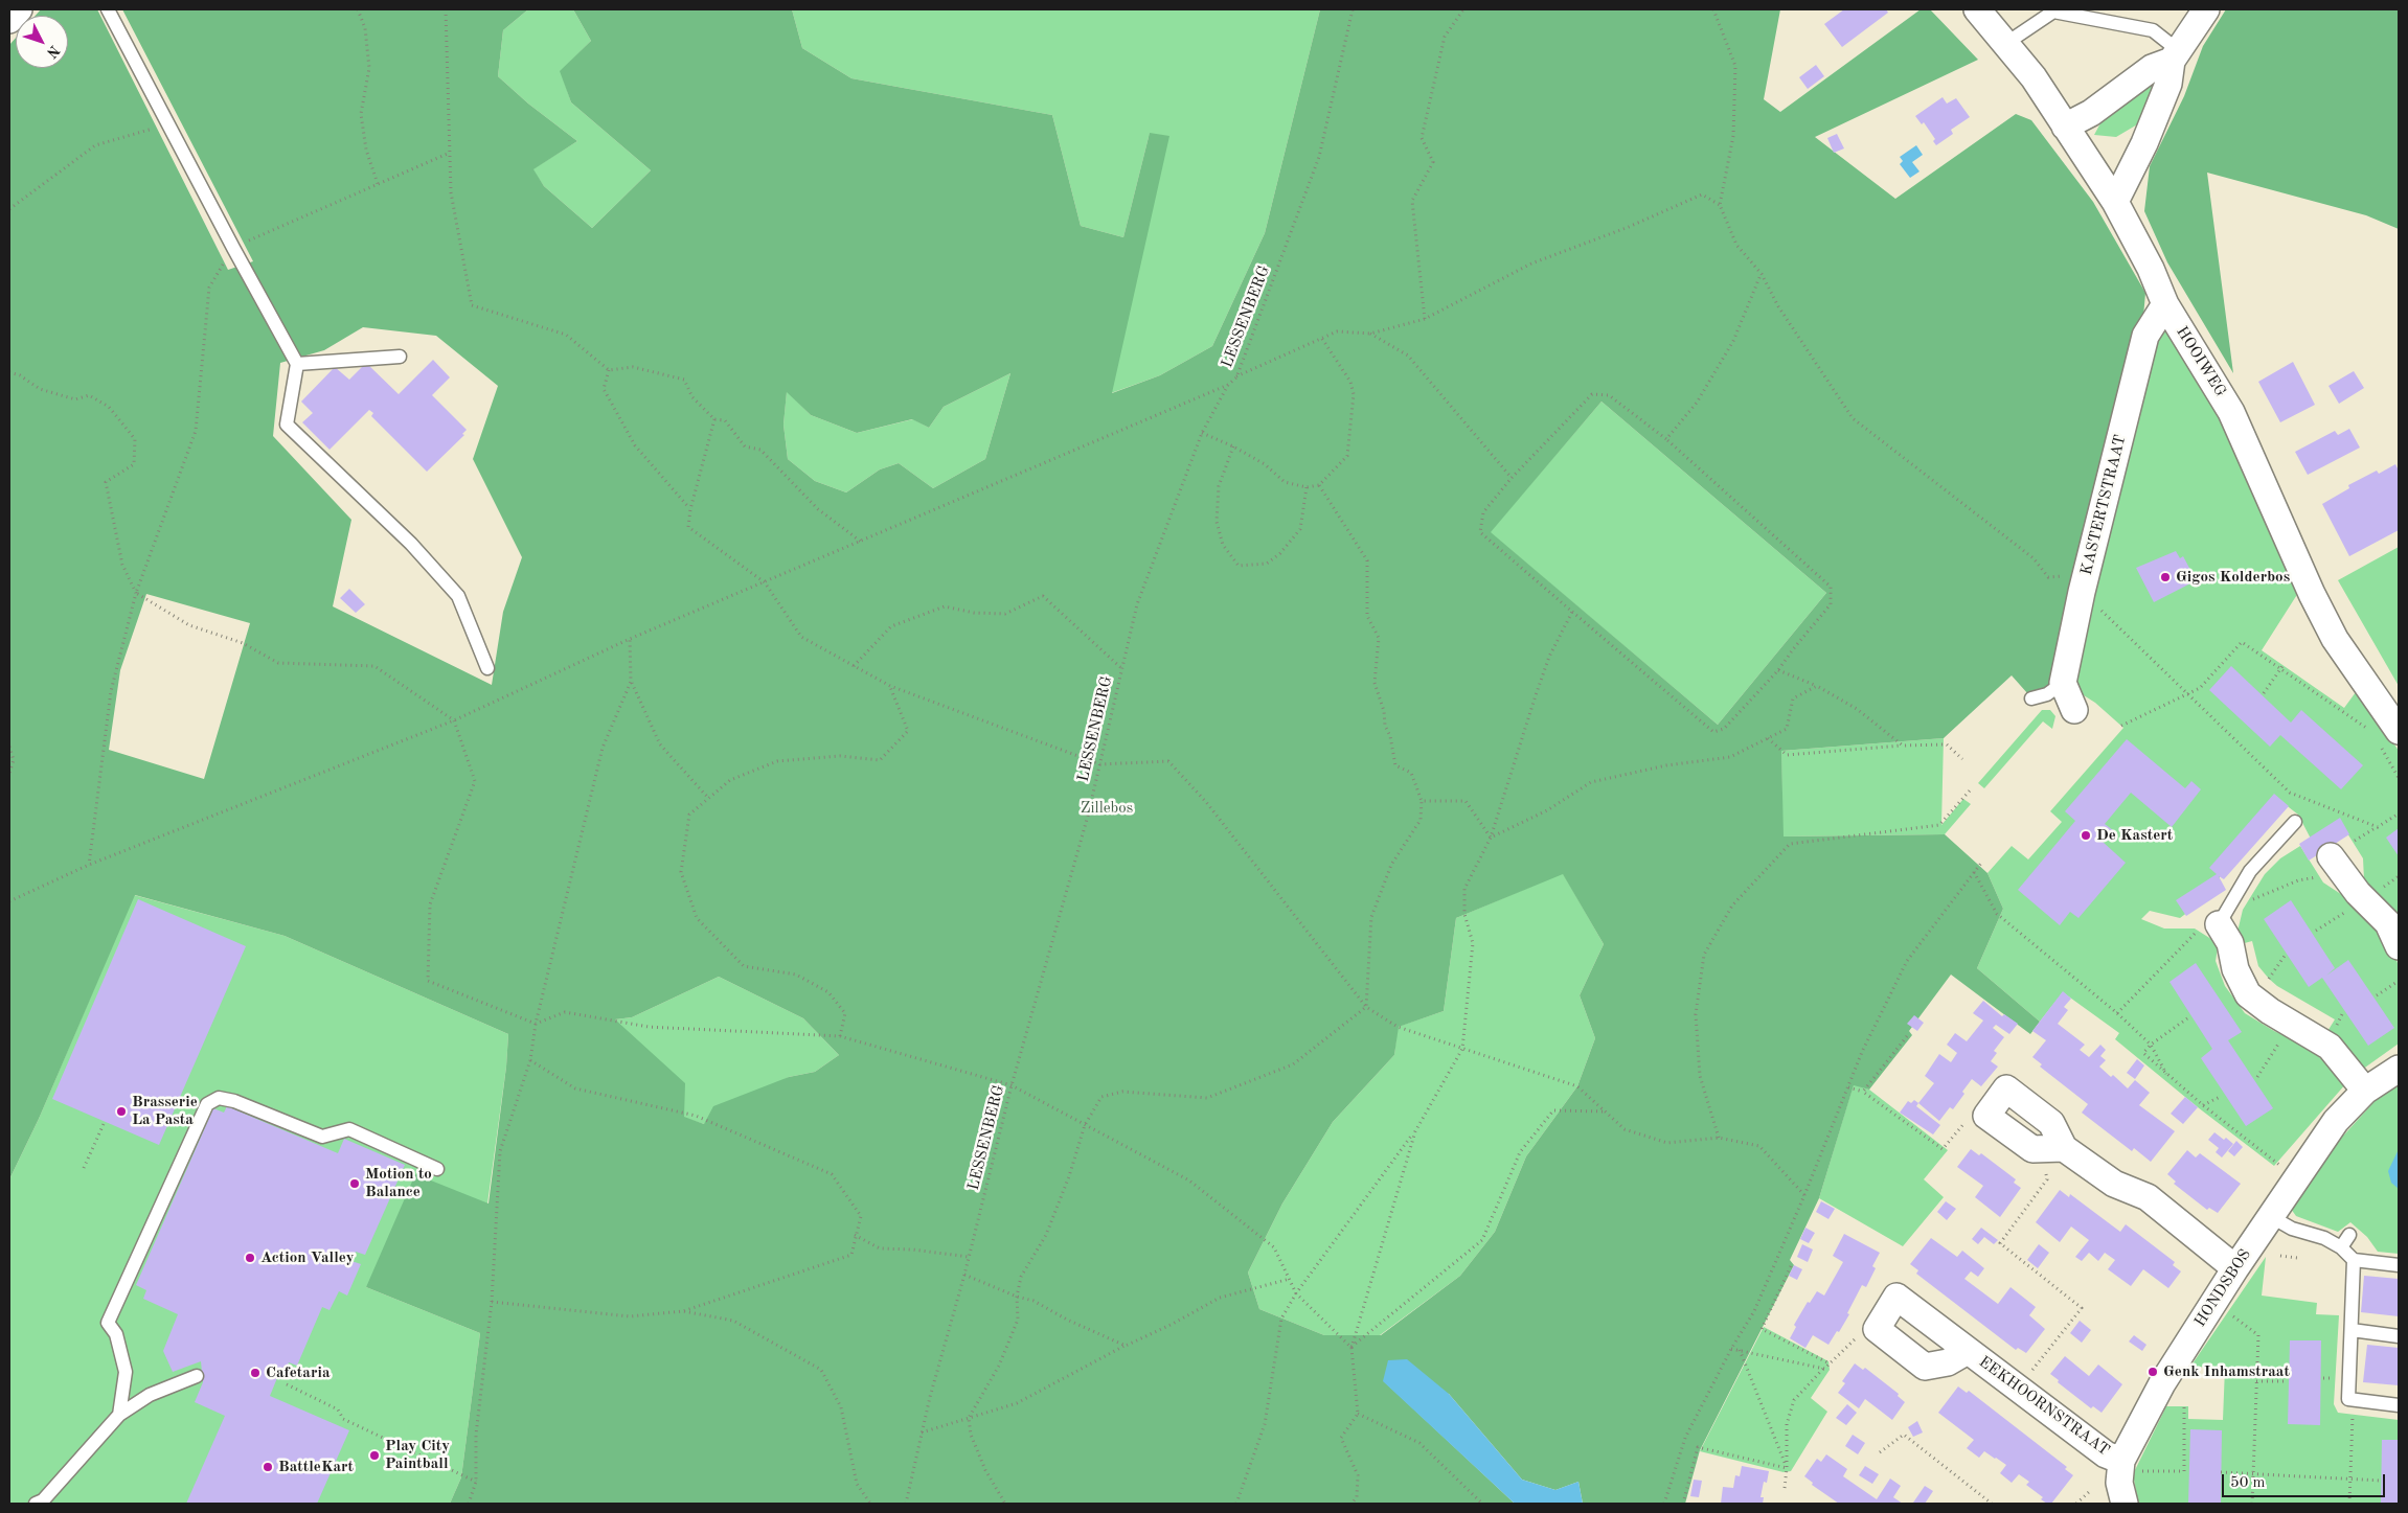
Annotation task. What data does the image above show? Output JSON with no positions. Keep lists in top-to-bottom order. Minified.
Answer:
{"streets":{"street":["HOOIWEG","KASTERTSTRAAT","HONDSBOS","EEKHOORNSTRAAT"],"path":["LESSENBERG"]},"crossings":[["HOOIWEG","KASTERTSTRAAT"],["HONDSBOS","EEKHOORNSTRAAT"]],"parks":["Zillebos"],"places":["Gigos Kolderbos","De Kastert","Brasserie La Pasta","Motion to Balance","Action Valley","Genk Inhamstraat","Cafetaria","Play City Paintball","BattleKart"],"scale_bar":"50 m","north":"bottom right"}
